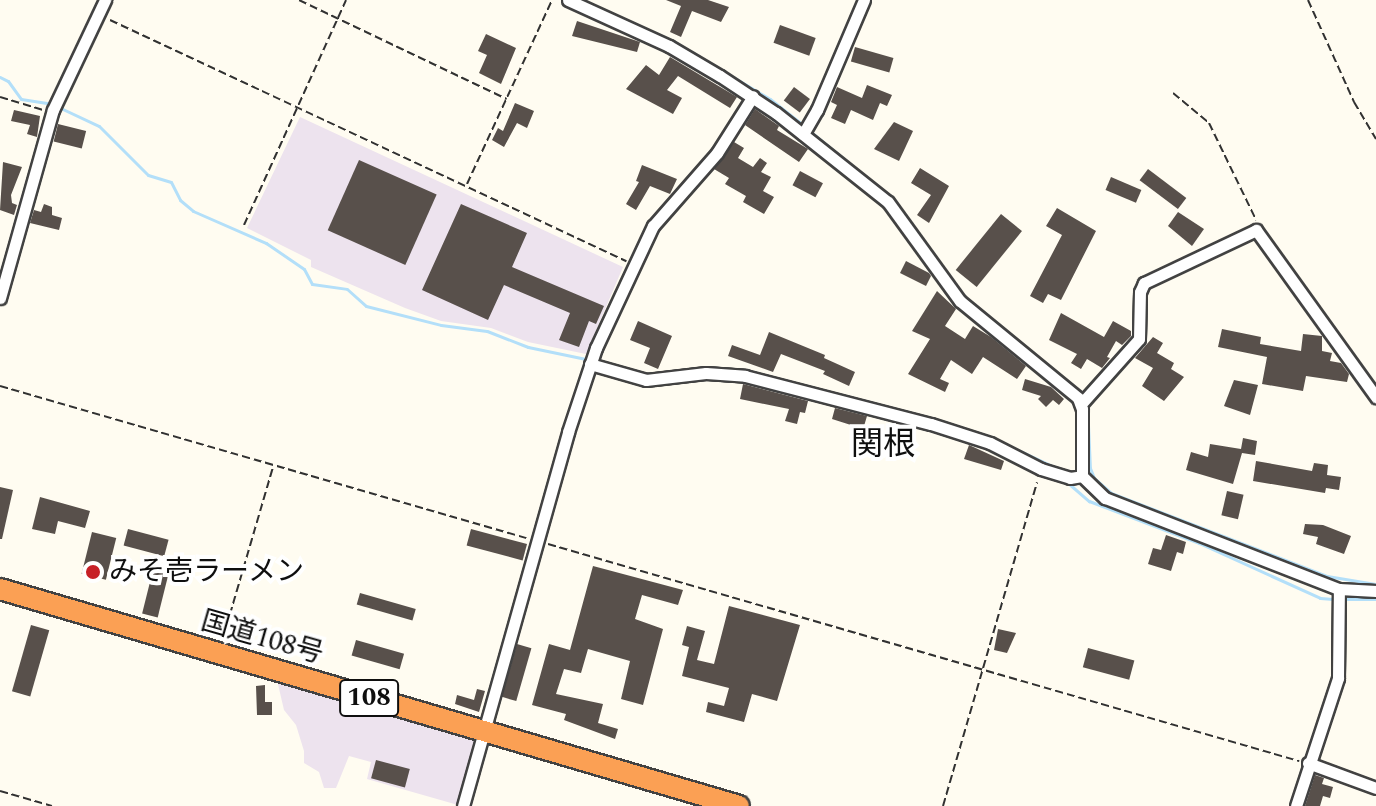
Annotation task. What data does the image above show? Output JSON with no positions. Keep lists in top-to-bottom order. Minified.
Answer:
{"streets":{"highway":["国道108号","108"]},"districts":["関根"],"places":["みそ壱ラーメン"]}
